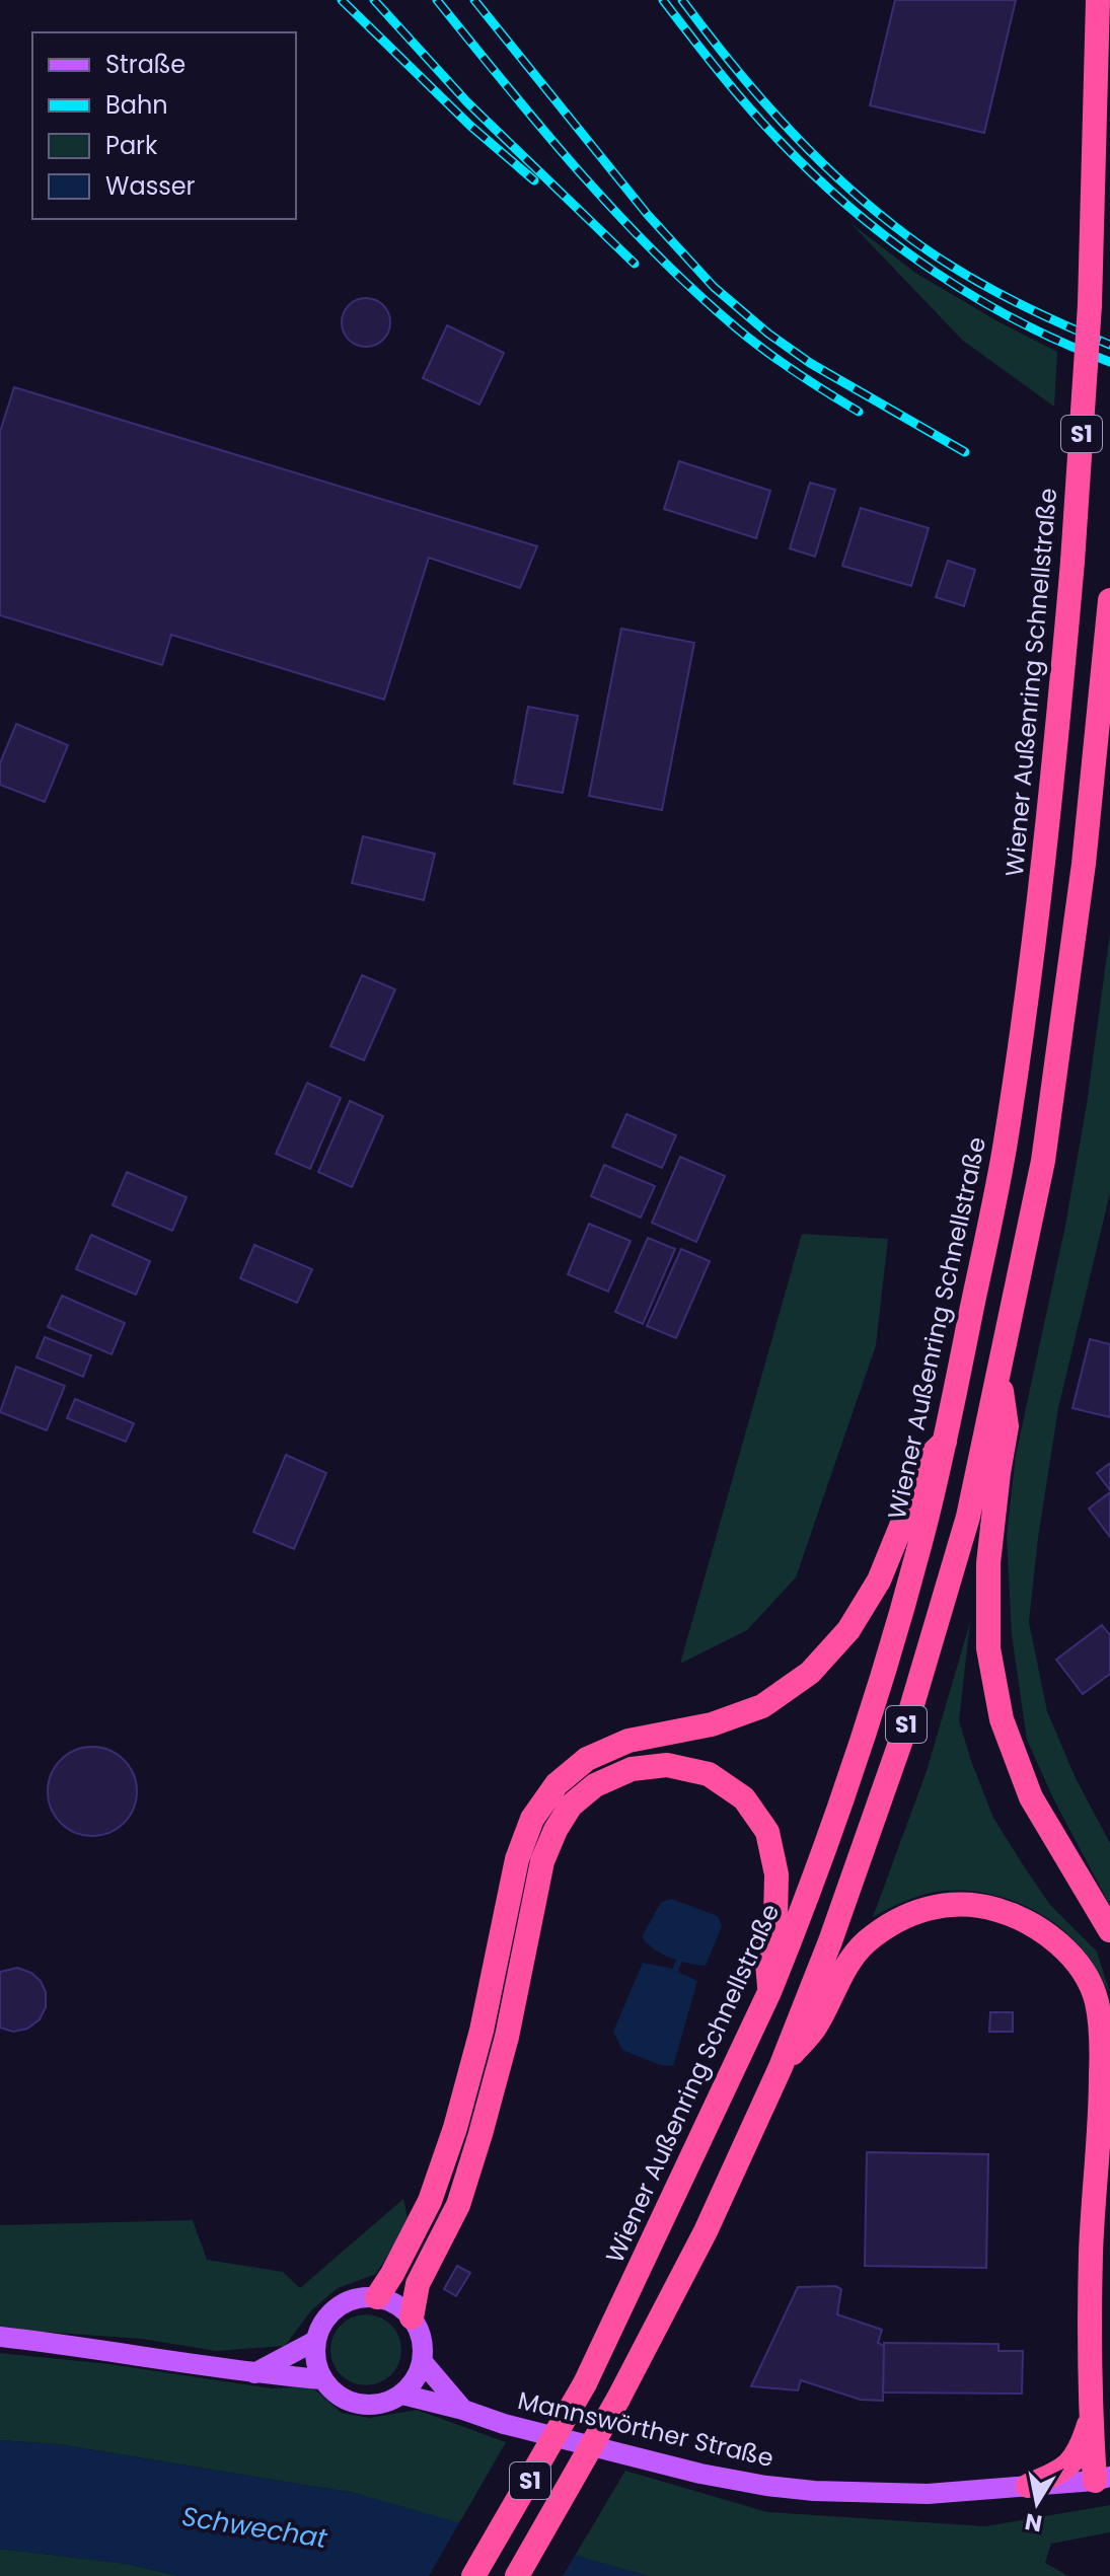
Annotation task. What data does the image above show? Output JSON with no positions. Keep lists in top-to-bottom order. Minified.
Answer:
{"streets":{"highway":["S1","Wiener Außenring Schnellstraße"],"main road":["Mannswörther Straße"]},"water":["Schwechat"],"legend":["Straße","Bahn","Park","Wasser"],"north":"bottom"}
